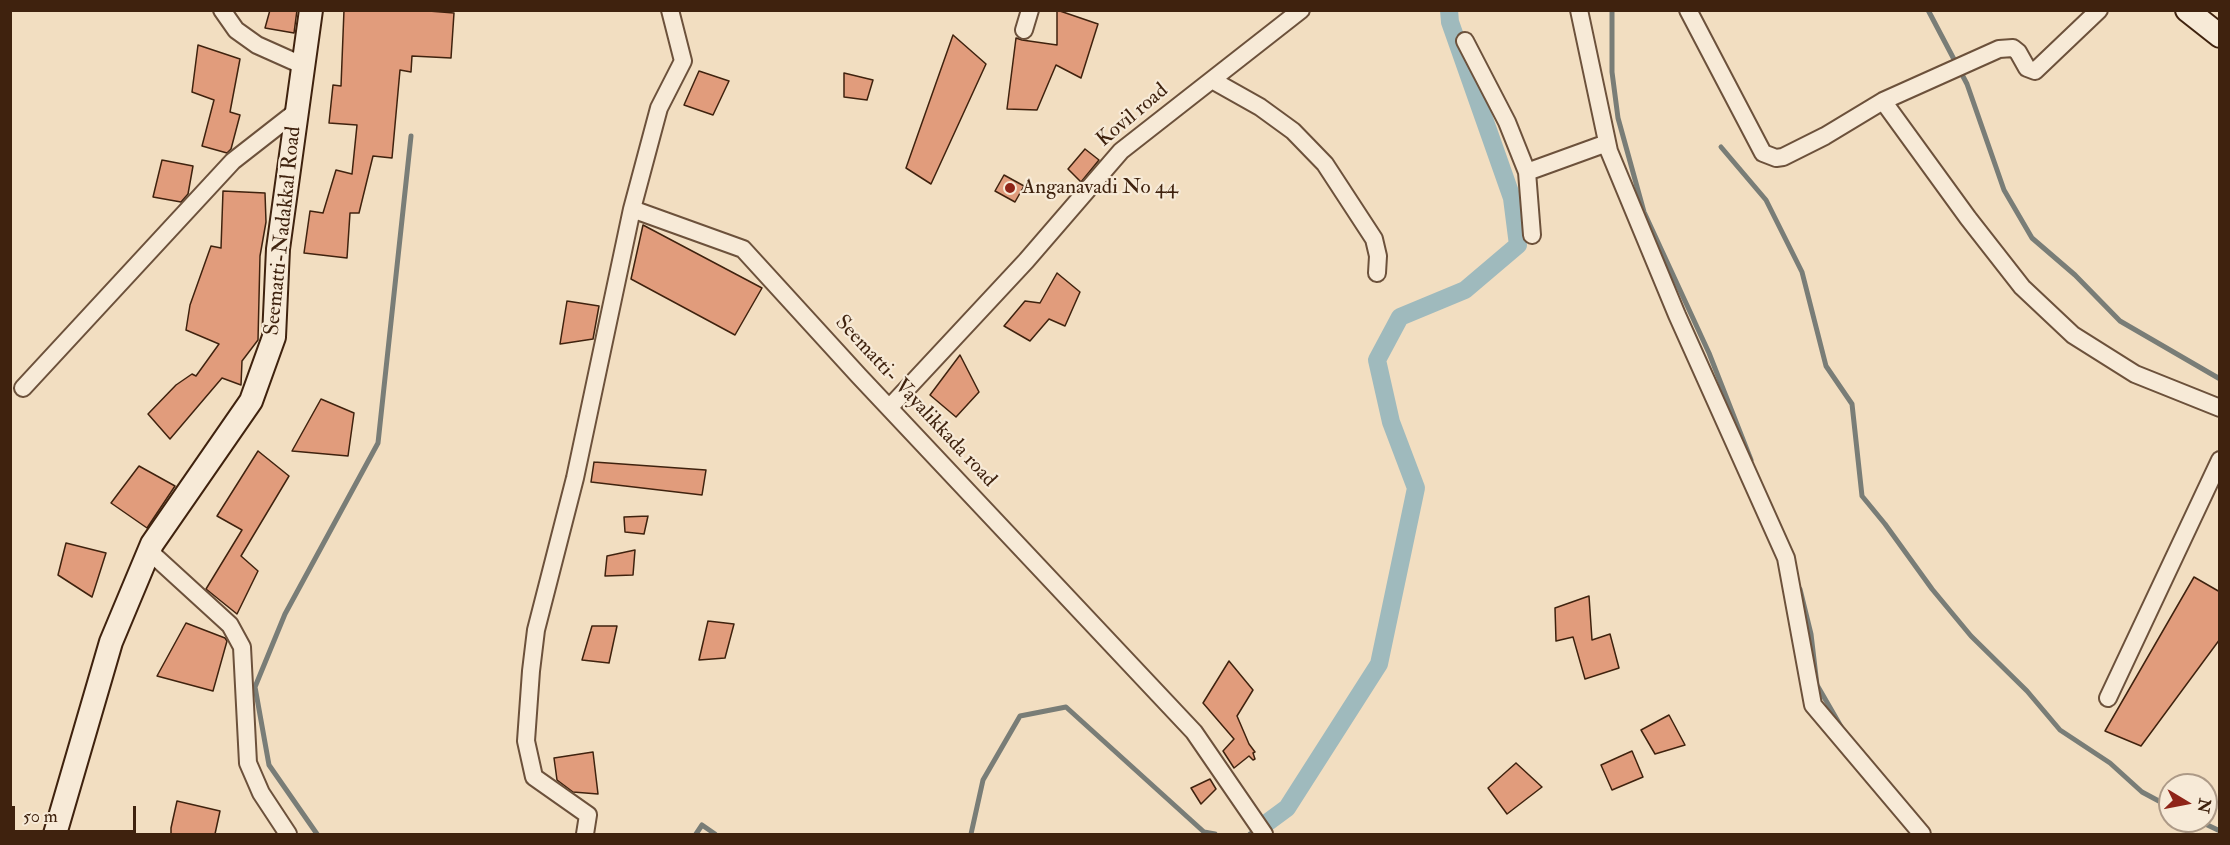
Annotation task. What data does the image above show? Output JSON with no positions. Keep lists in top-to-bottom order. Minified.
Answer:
{"streets":{"street":["Kovil road","Seematti-Nadakkal Road","Seematti- Vayalikkada road"]},"crossings":[["Kovil road","Seematti- Vayalikkada road"]],"places":["Anganavadi No 44"],"scale_bar":"50 m","north":"right"}
